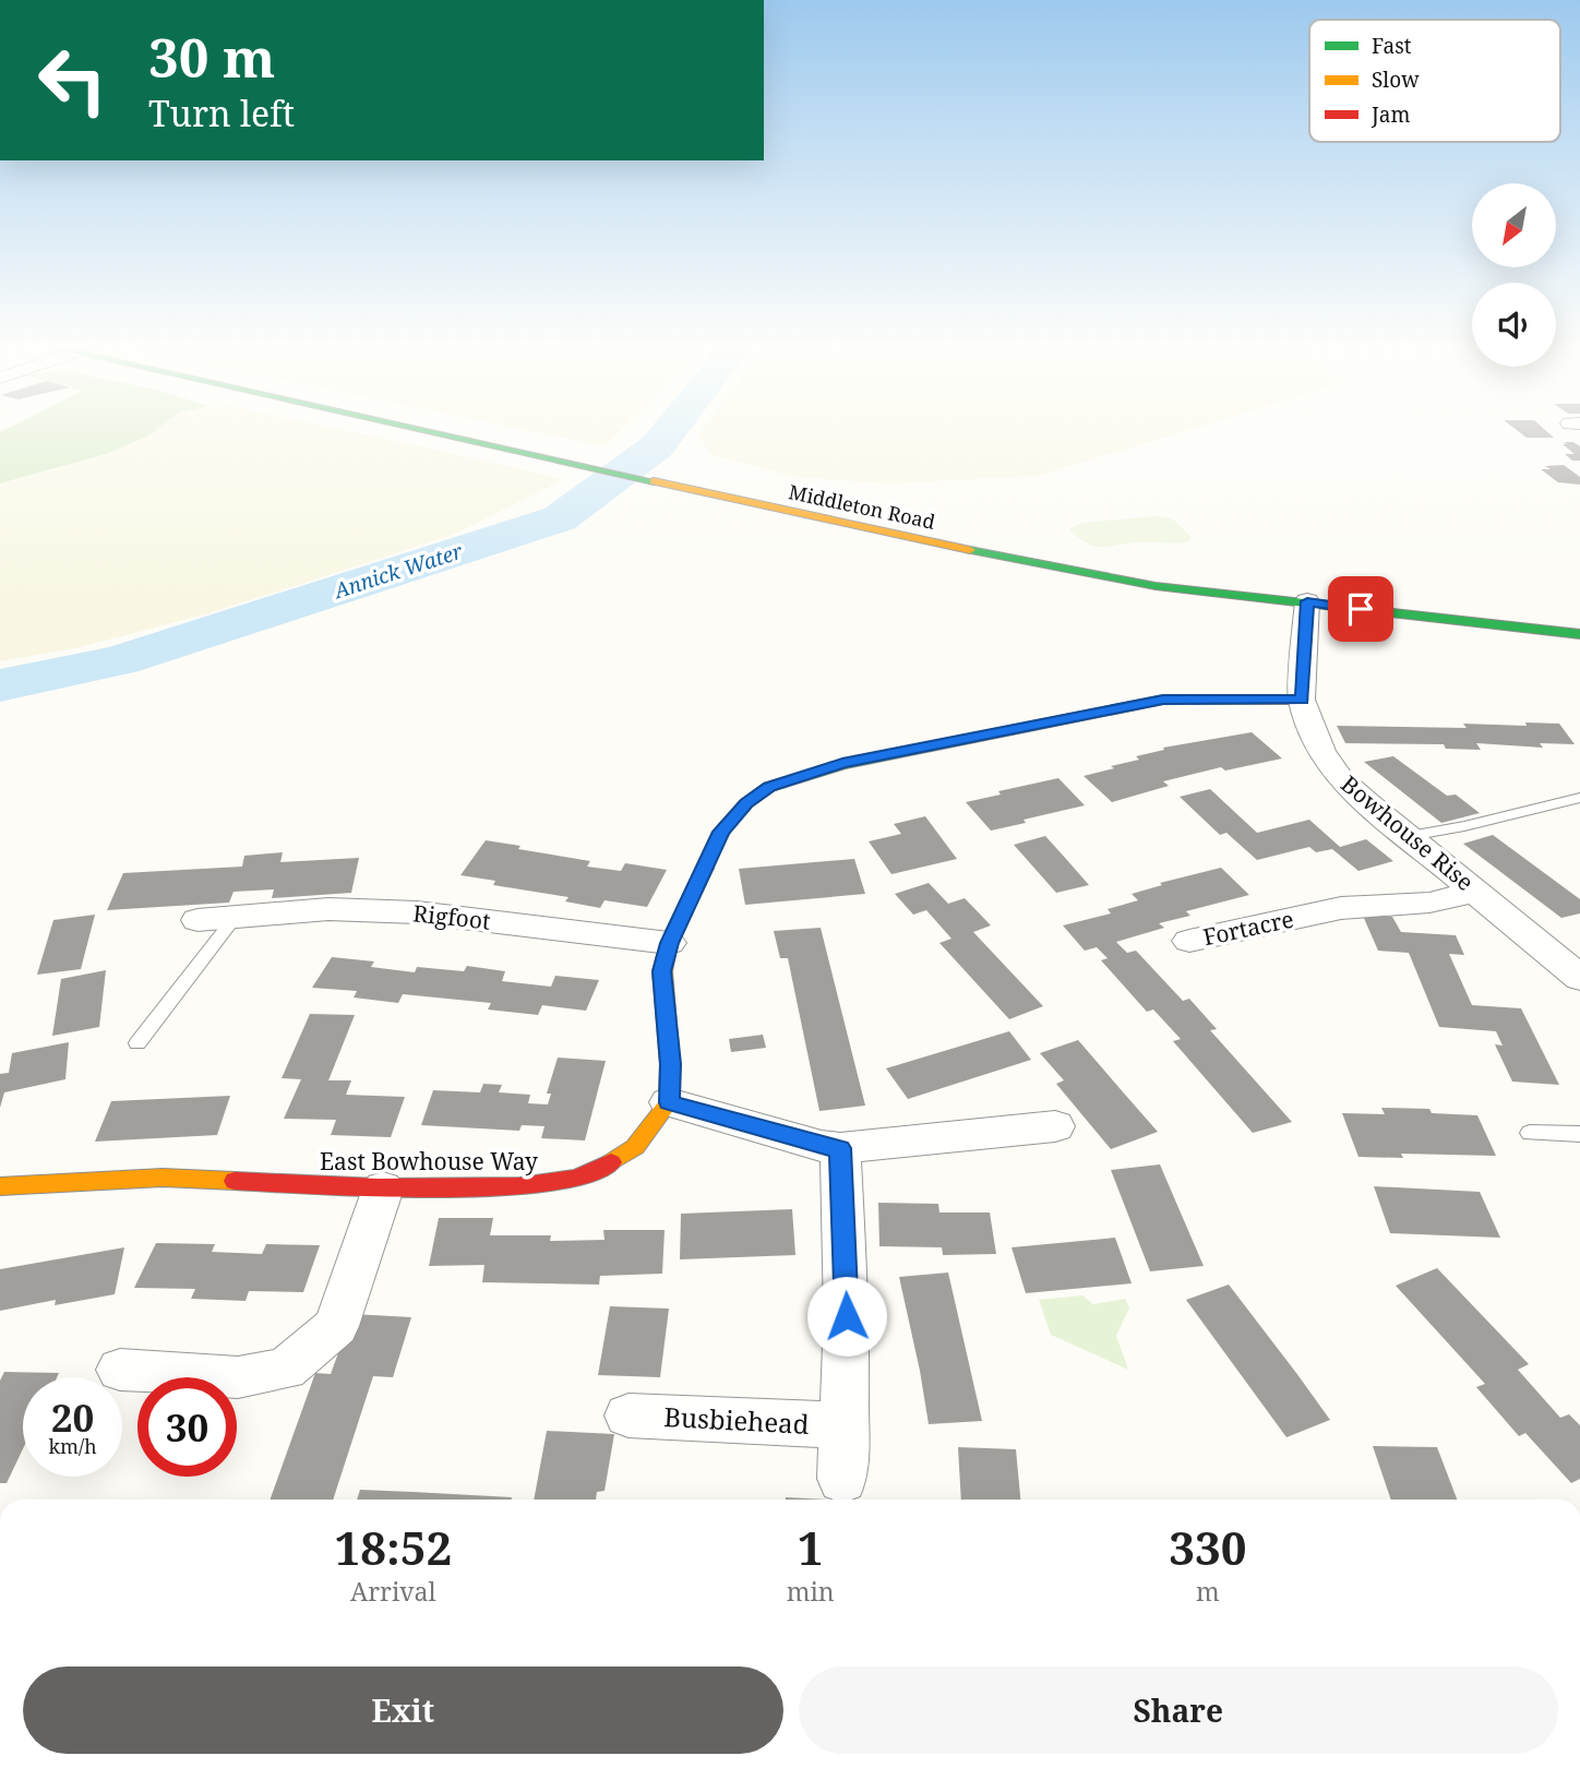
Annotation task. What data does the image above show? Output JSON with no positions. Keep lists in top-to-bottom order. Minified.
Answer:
{"streets":{"main road":["Middleton Road","East Bowhouse Way"],"street":["Bowhouse Rise","Rigfoot","Fortacre","Busbiehead"]},"crossings":[["Middleton Road","Bowhouse Rise"],["Bowhouse Rise","Fortacre"]],"water":["Annick Water"],"legend":["Fast","Slow","Jam"],"north":"bottom left","page":{"turn":["30 m","Turn left"],"speed":"20 km/h","limit":"30","eta":["18:52","Arrival","1","min","330","m"],"buttons":["Exit","Share"]}}
